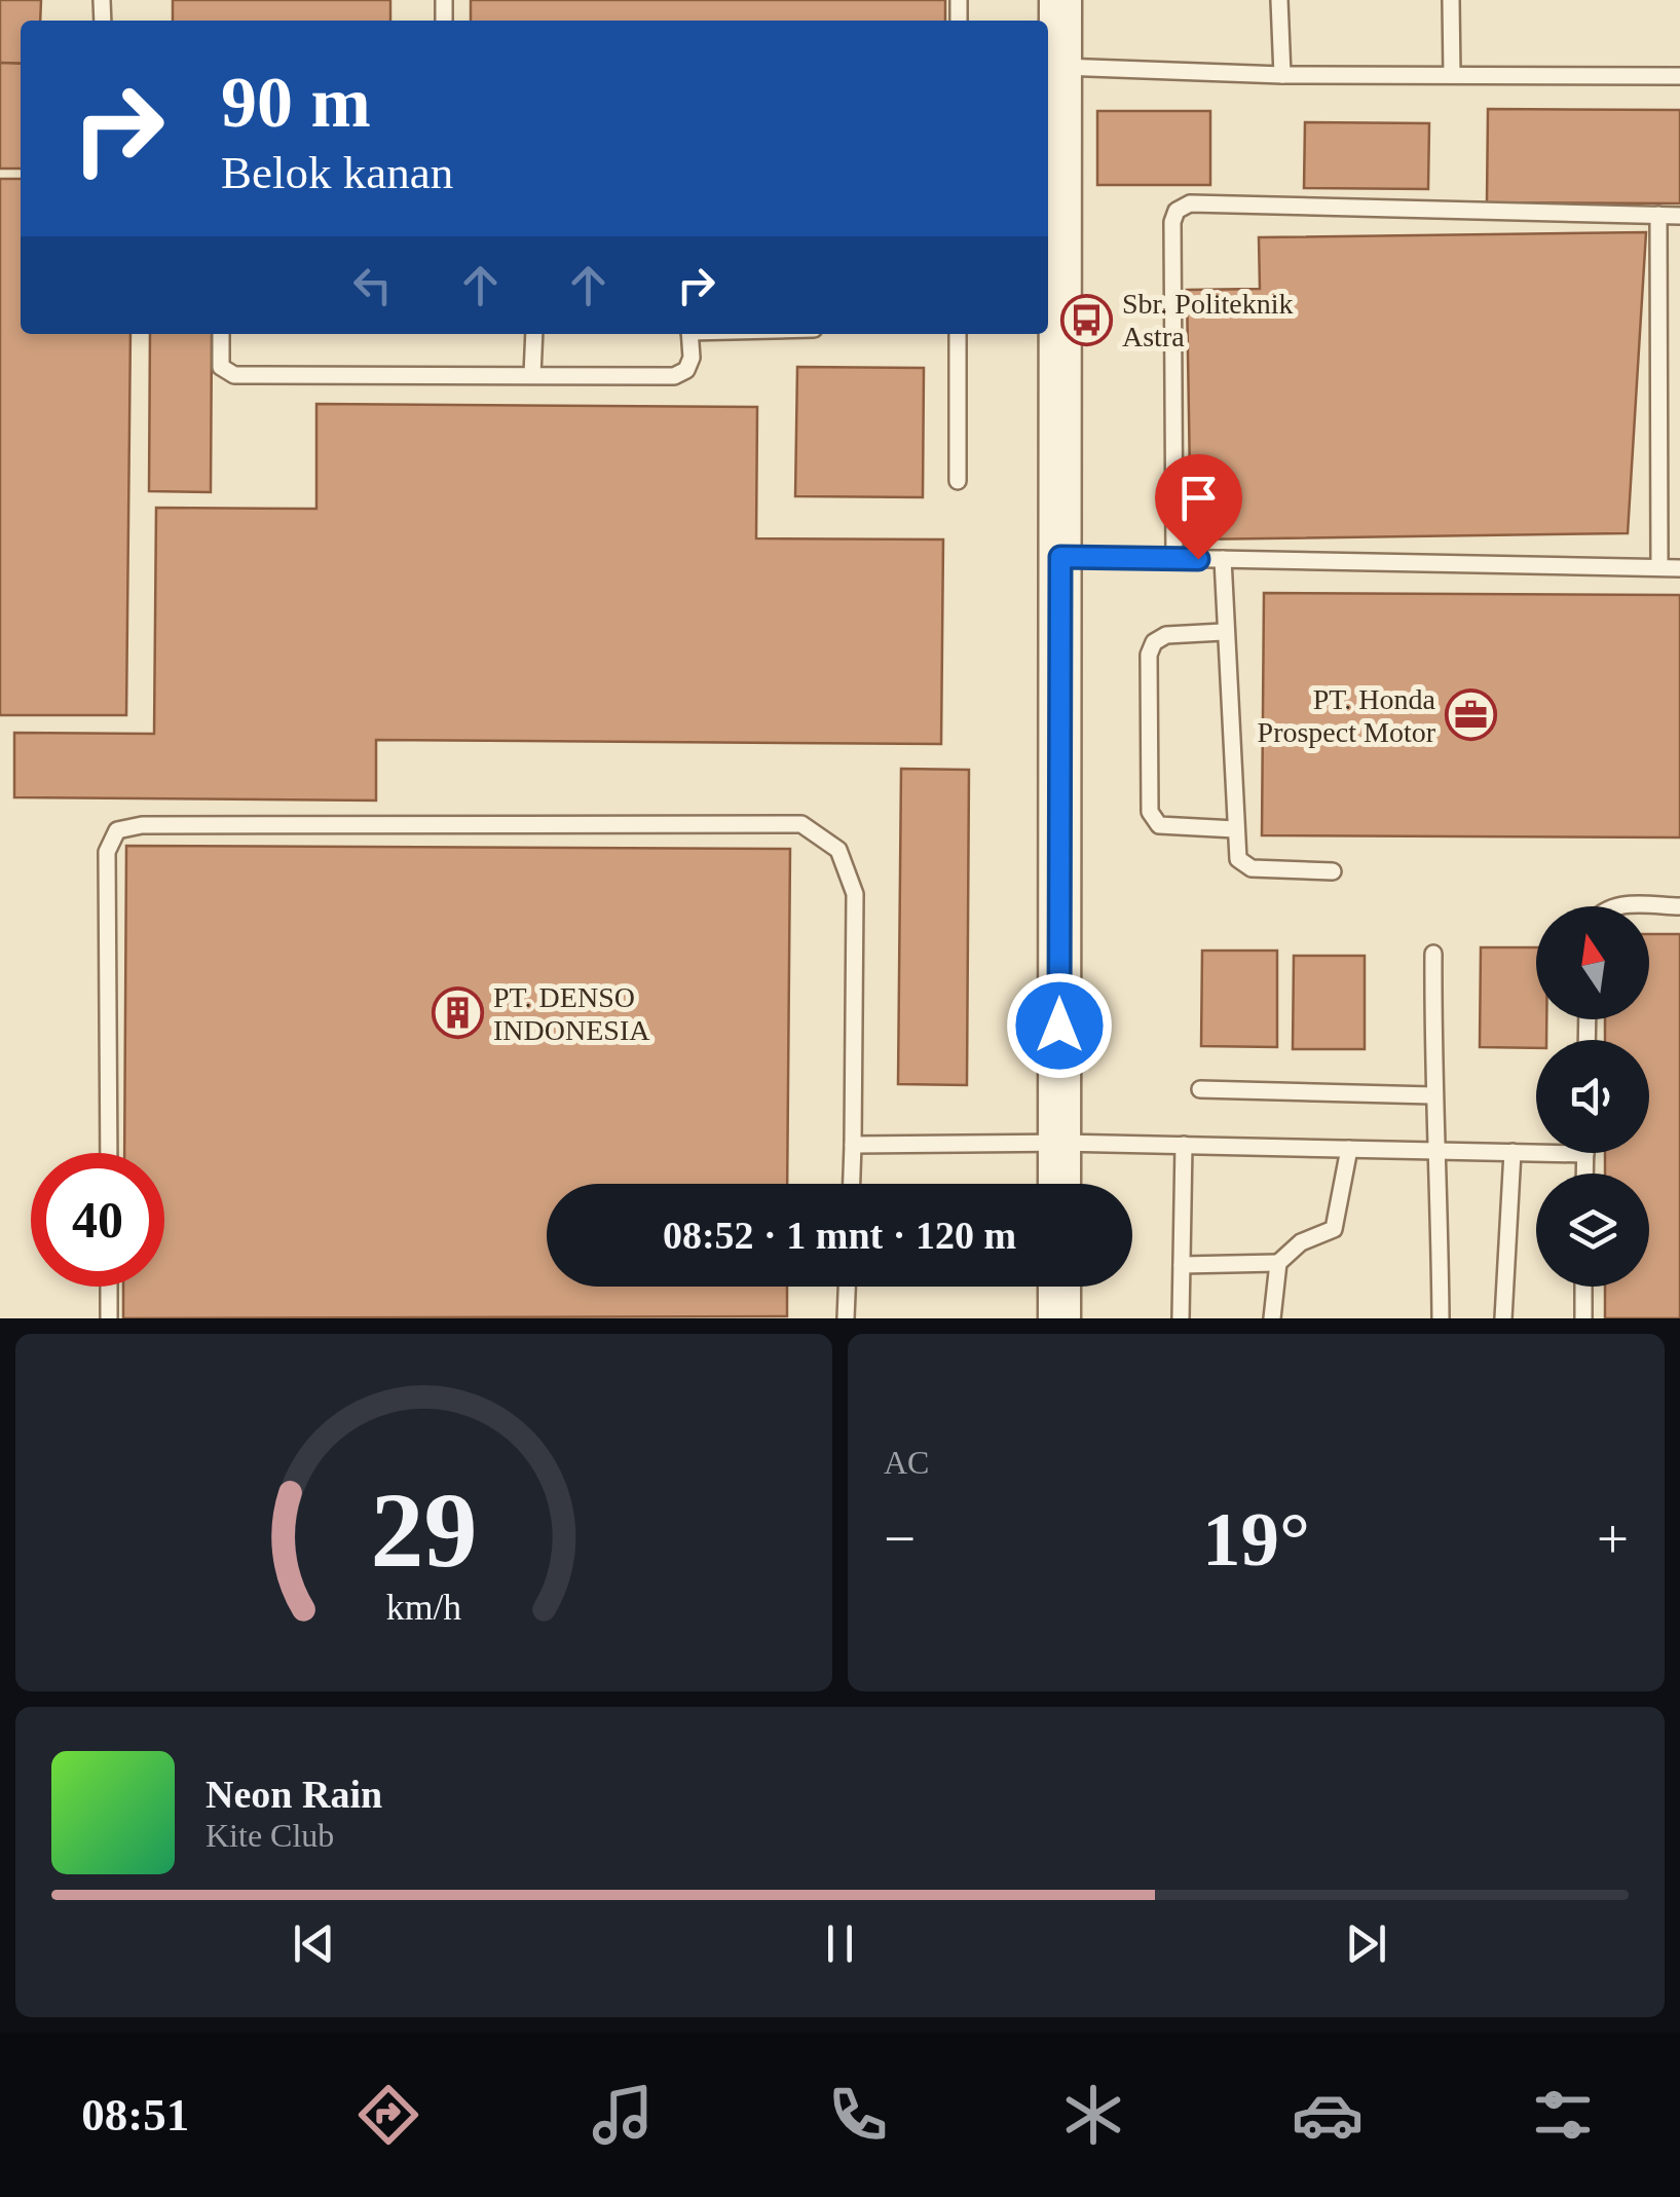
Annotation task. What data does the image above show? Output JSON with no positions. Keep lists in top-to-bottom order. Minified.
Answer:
{"places":{"bus stop":["Sbr. Politeknik Astra"],"office":["PT. Honda Prospect Motor"],"building":["PT. DENSO INDONESIA"]},"north":"top","page":{"turn":["90 m","Belok kanan"],"limit":"40","trip":"08:52 · 1 mnt · 120 m","tile":"AC","heat":["−","19°","+"],"song":["Neon Rain","Kite Club"],"tabs":"08:51","gauge":["29","km/h"]}}
